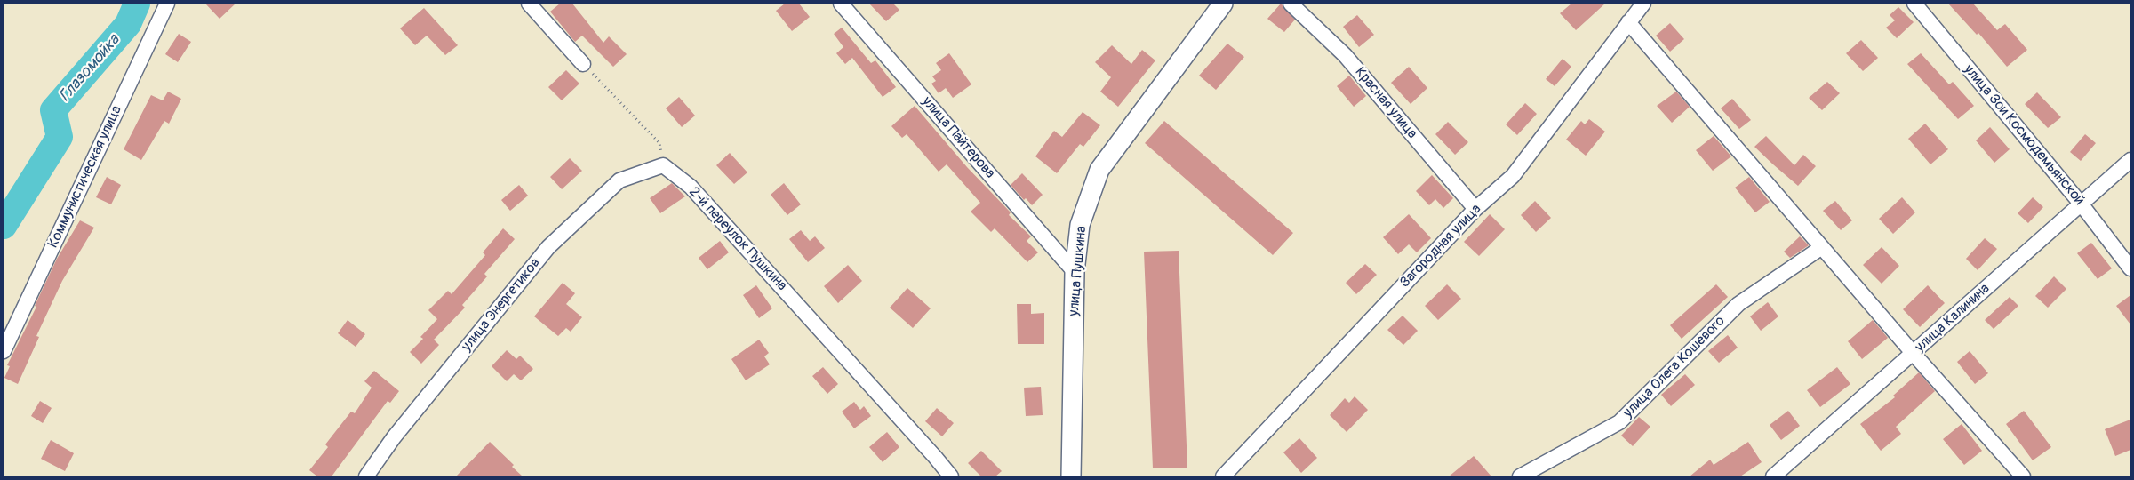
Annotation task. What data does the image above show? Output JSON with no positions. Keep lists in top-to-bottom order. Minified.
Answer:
{"streets":{"main road":["улица Пушкина"],"street":["Красная улица","улица Зои Космодемьянской","улица Пайтерова","Коммунистическая улица","2-й переулок Пушкина","Загородная улица","улица Энергетиков","улица Калинина","улица Олега Кошевого"]},"crossings":[["Красная улица","Загородная улица"],["улица Зои Космодемьянской","улица Калинина"],["улица Пайтерова","улица Пушкина"],["2-й переулок Пушкина","улица Энергетиков"]],"water":["Глазомойка"]}
